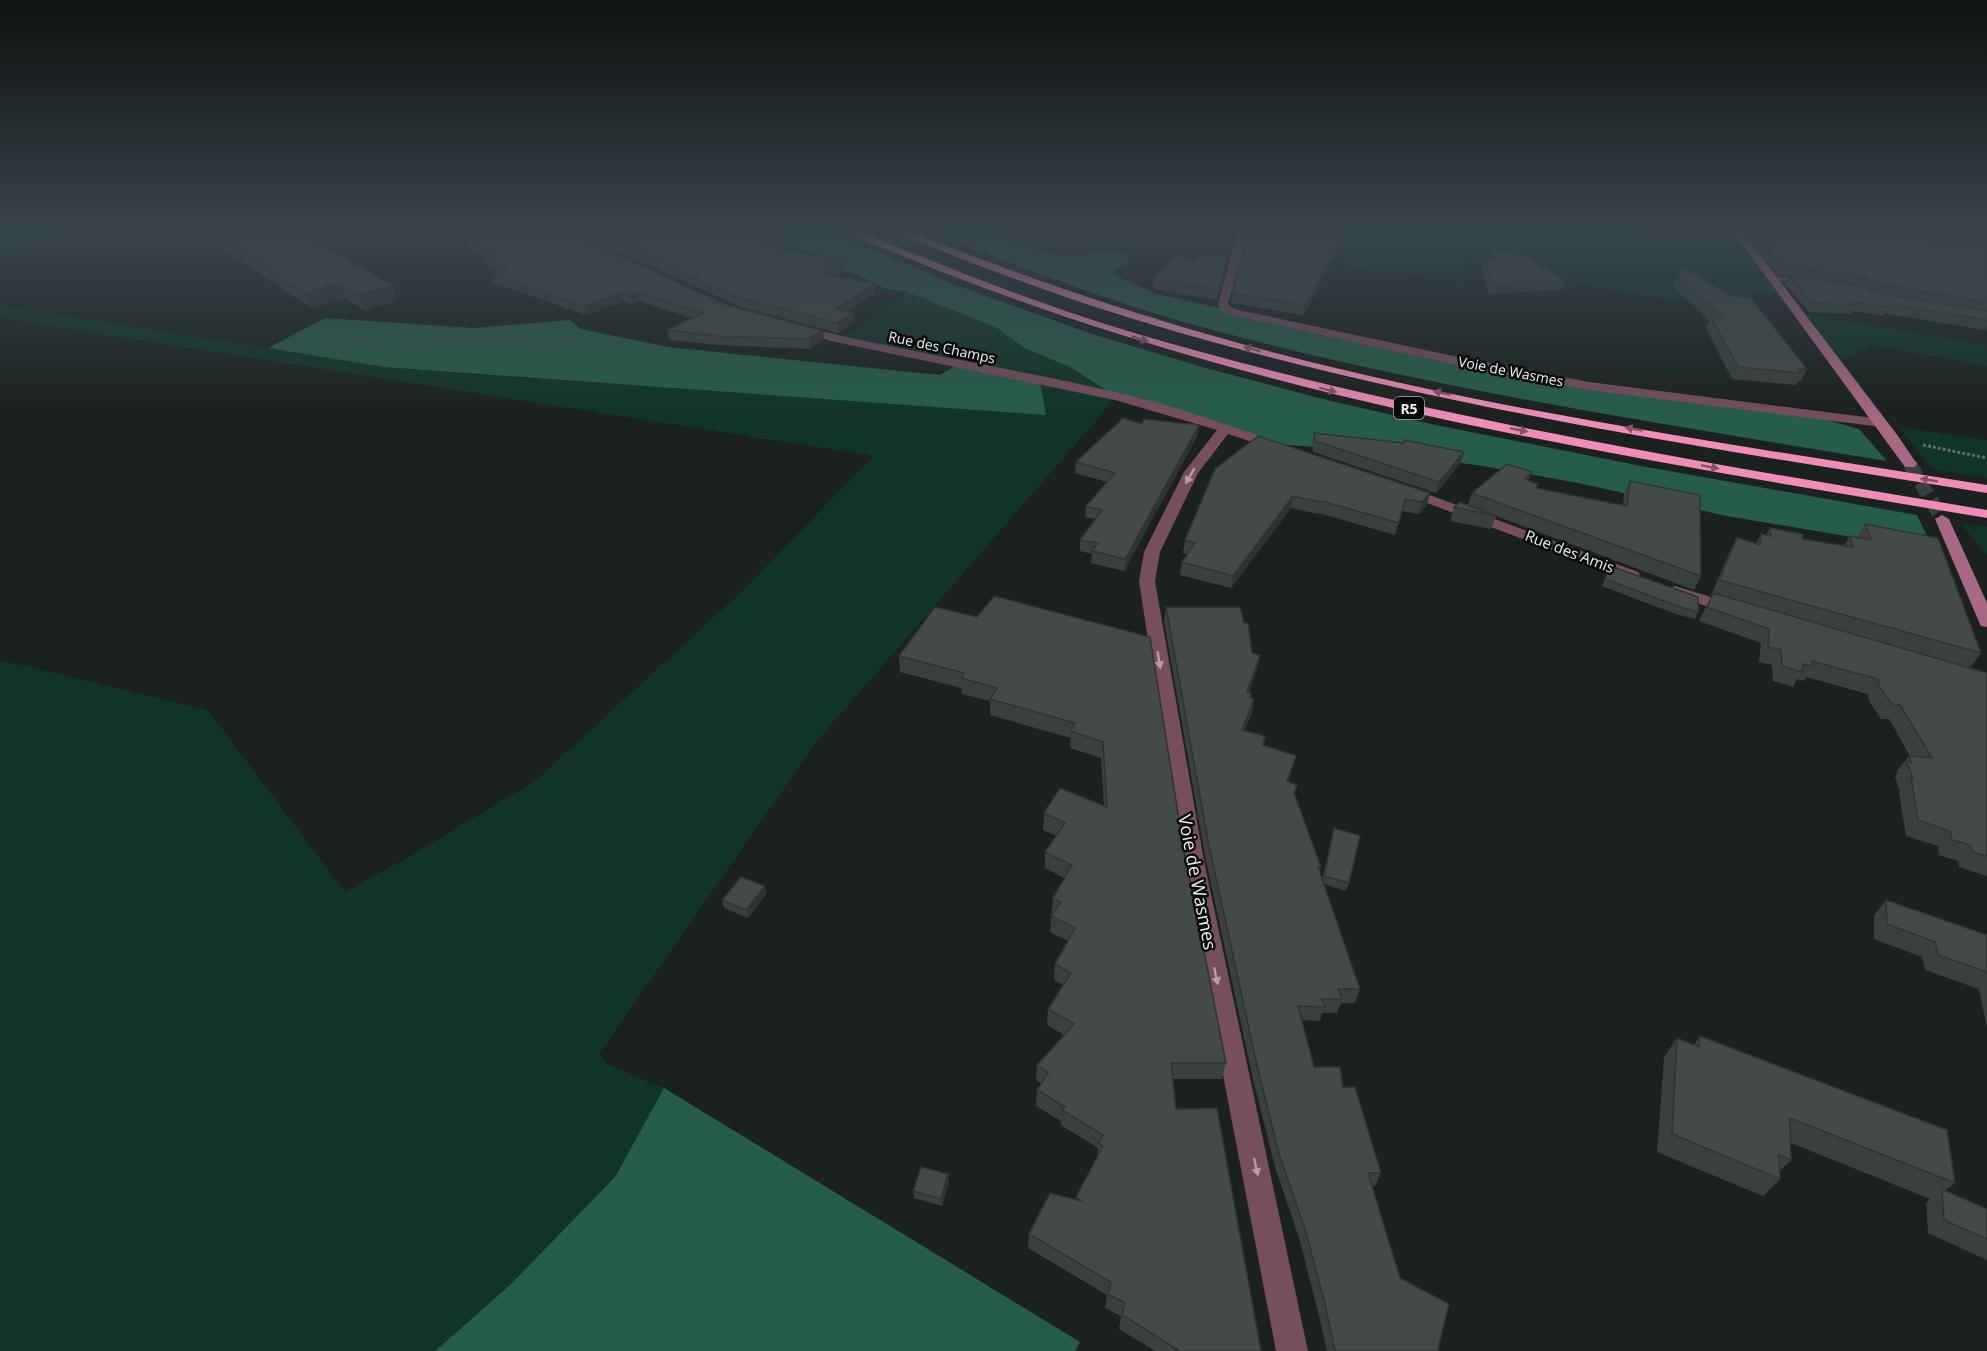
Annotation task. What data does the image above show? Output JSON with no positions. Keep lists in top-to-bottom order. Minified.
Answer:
{"streets":{"highway":["R5"],"street":["Rue des Champs","Voie de Wasmes","Rue des Amis"]},"crossings":[["Rue des Champs","Voie de Wasmes"]],"one_way":["Voie de Wasmes"]}
